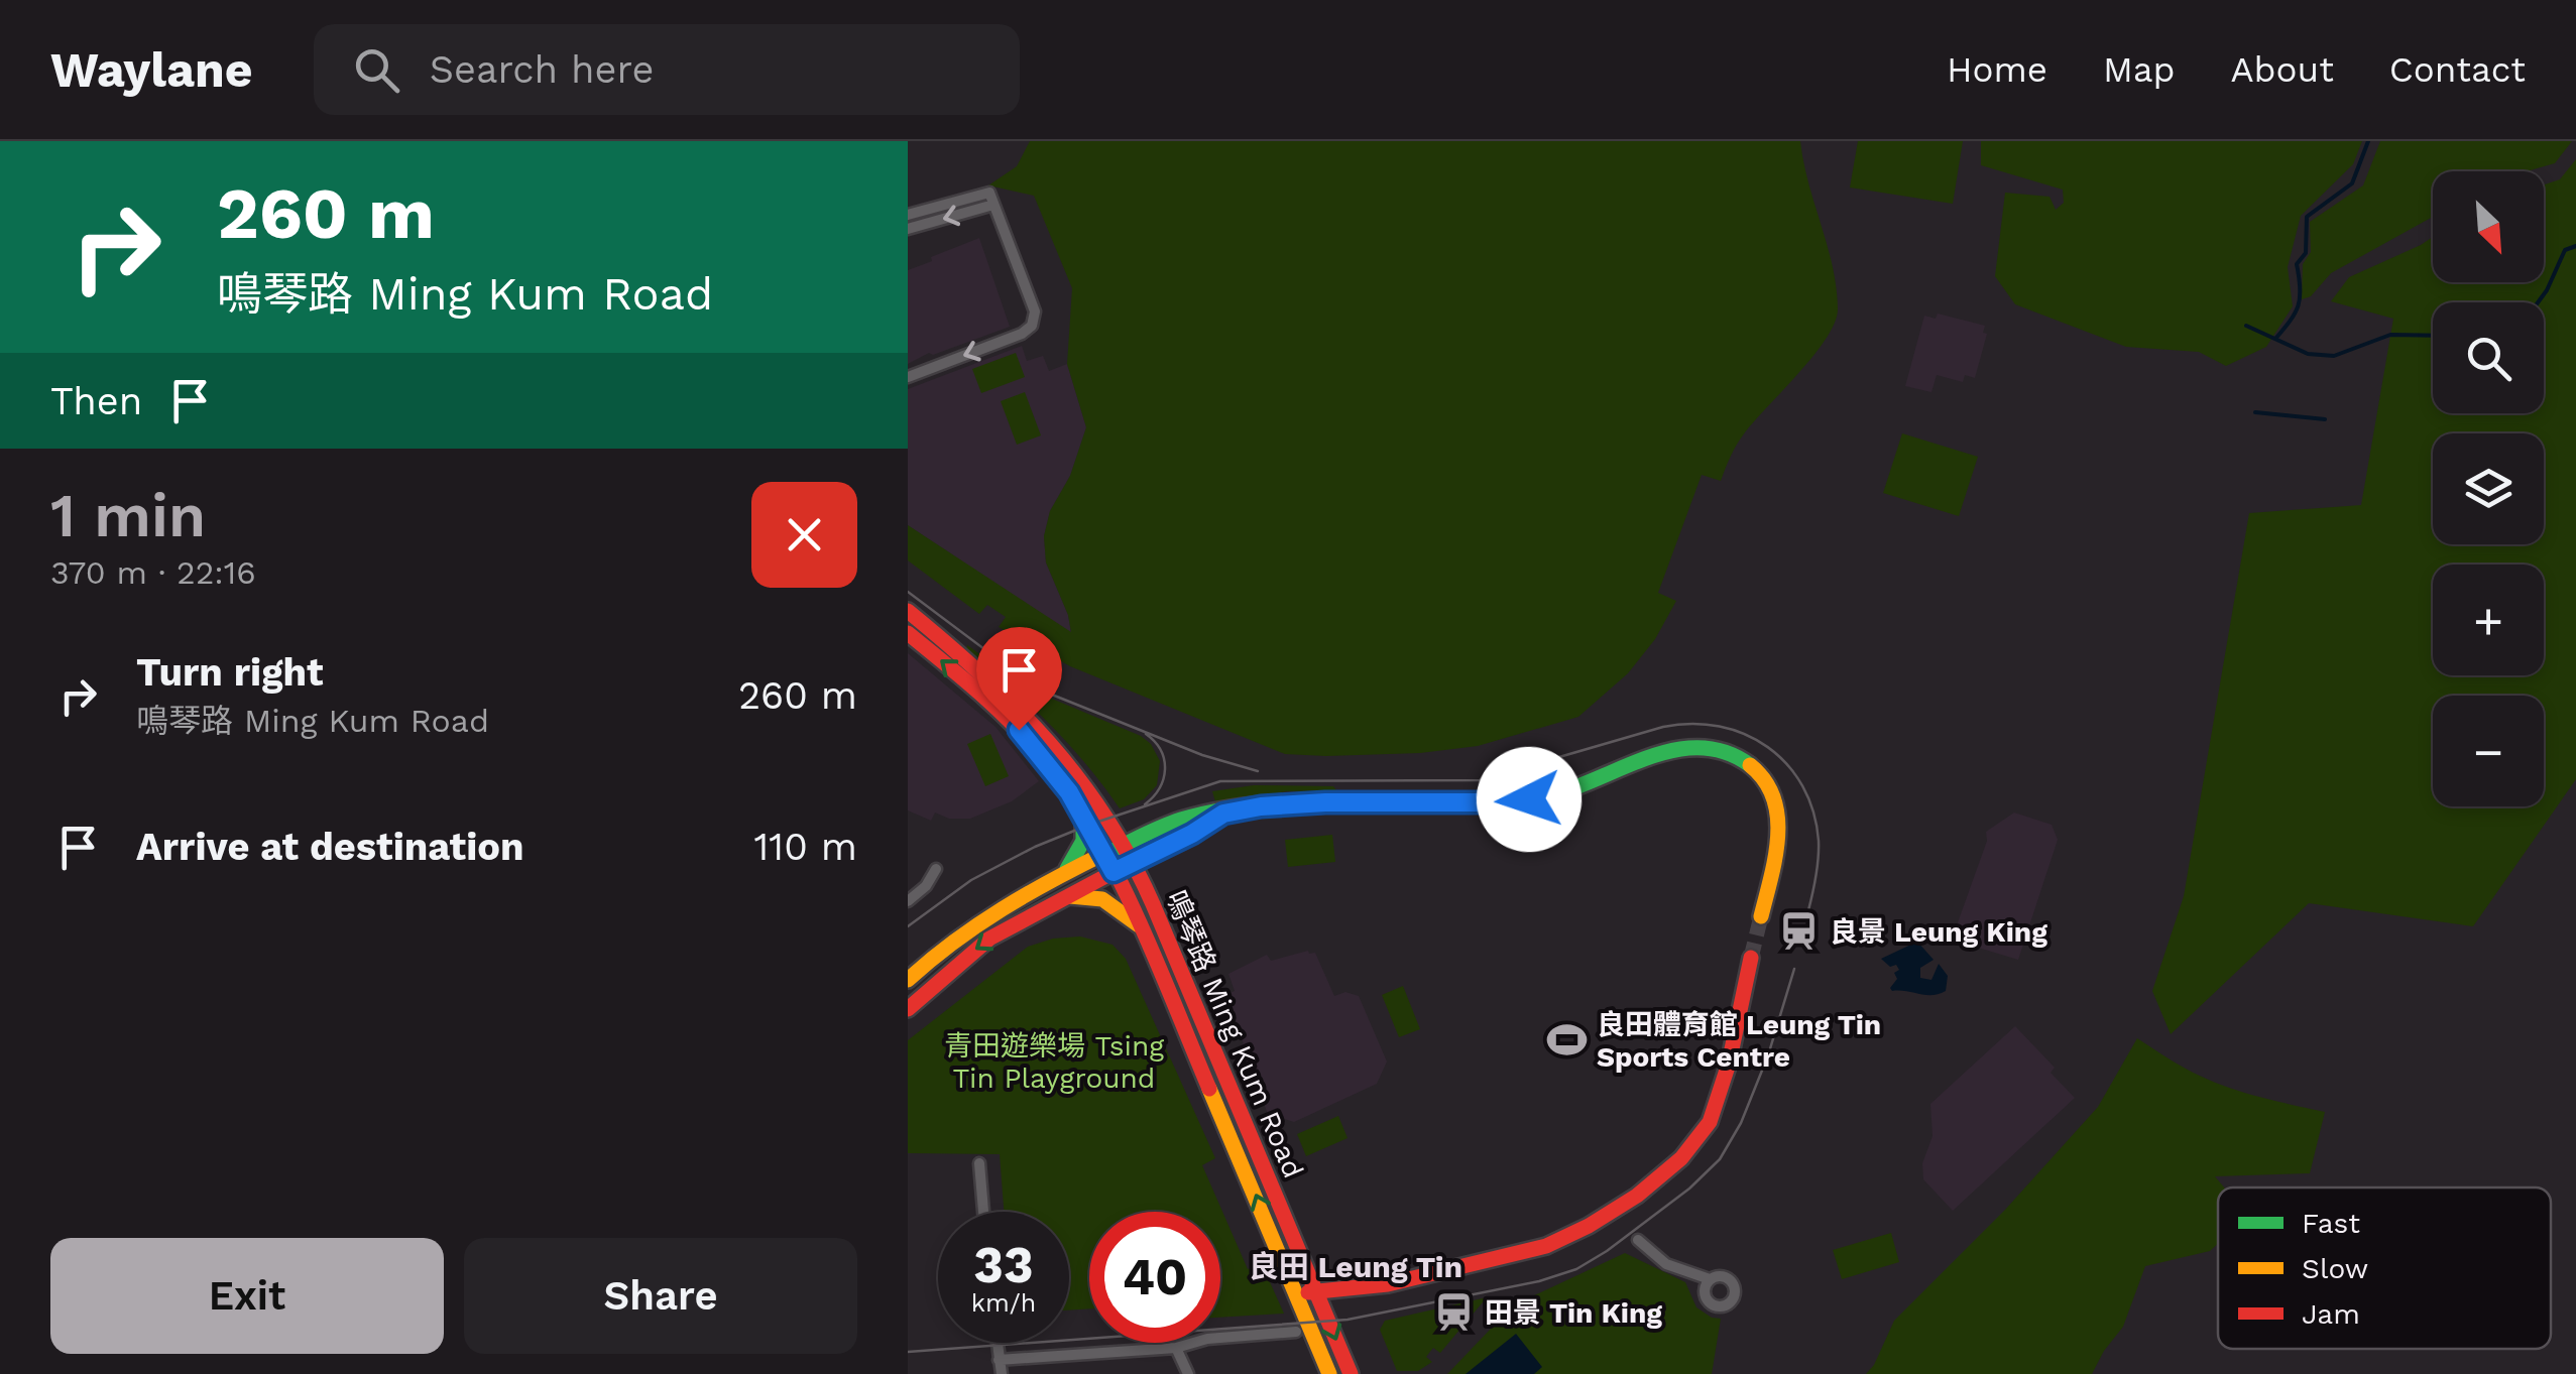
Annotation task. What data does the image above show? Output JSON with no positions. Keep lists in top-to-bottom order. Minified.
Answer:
{"streets":{"main road":["鳴琴路 Ming Kum Road"]},"districts":["良田 Leung Tin"],"parks":["青田遊樂場 Tsing Tin Playground"],"places":{"station":["良景 Leung King","田景 Tin King"],"sports":["良田體育館 Leung Tin Sports Centre"]},"legend":["Fast","Slow","Jam"],"north":"bottom right","page":{"header":"Waylane","search":"Search here","nav":["Home","Map","About","Contact"],"turn":["260 m","鳴琴路 Ming Kum Road"],"map_buttons":["+","−"],"then":"Then","heading":["1 min","370 m · 22:16"],"list":[{"name":"Turn right","note":"鳴琴路 Ming Kum Road","value":"260 m"},{"name":"Arrive at destination","value":"110 m"}],"speed":"33 km/h","limit":"40","buttons":["Exit","Share"]}}
